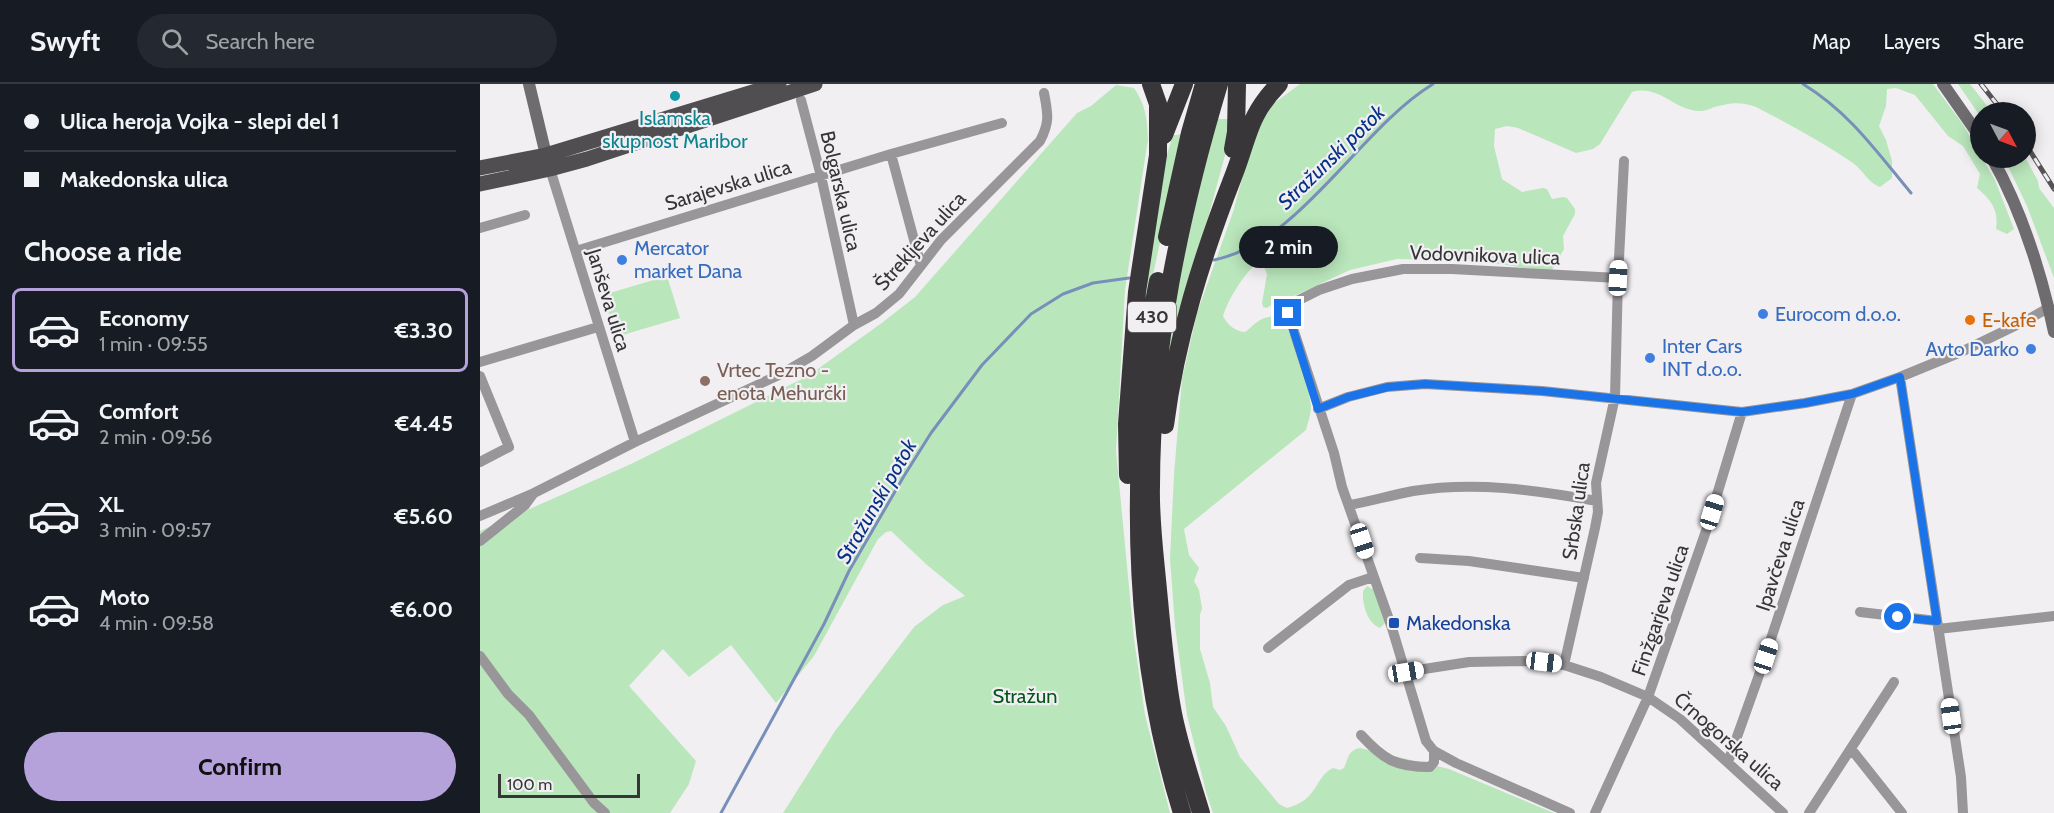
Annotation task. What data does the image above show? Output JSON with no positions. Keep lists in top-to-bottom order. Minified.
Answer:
{"streets":{"highway":["430"],"street":["Sarajevska ulica","Bolgarska ulica","Štrekljeva ulica","Vodovnikova ulica","Janševa ulica","Srbska ulica","Ipavčeva ulica","Finžgarjeva ulica","Črnogorska ulica"]},"crossings":[["Sarajevska ulica","Bolgarska ulica"],["Sarajevska ulica","Janševa ulica"],["Bolgarska ulica","Štrekljeva ulica"],["Štrekljeva ulica","Janševa ulica"],["Vodovnikova ulica","Srbska ulica"],["Srbska ulica","Črnogorska ulica"],["Ipavčeva ulica","Črnogorska ulica"],["Finžgarjeva ulica","Črnogorska ulica"]],"water":["Stražunski potok"],"parks":["Stražun"],"places":{"other":["Islamska skupnost Maribor","Mercator market Dana","Eurocom d.o.o.","E-kafe","Avto Darko","Inter Cars INT d.o.o.","Vrtec Tezno - enota Mehurčki"],"transit":["Makedonska"]},"scale_bar":"100 m","north":"bottom right","page":{"header":"Swyft","search":"Search here","nav":["Map","Layers","Share"],"banner":["Ulica heroja Vojka - slepi del 1","Makedonska ulica"],"heading":"Choose a ride","bubble":"2 min","list":[{"name":"Economy","note":"1 min · 09:55","value":"€3.30"},{"name":"Comfort","note":"2 min · 09:56","value":"€4.45"},{"name":"XL","note":"3 min · 09:57","value":"€5.60"},{"name":"Moto","note":"4 min · 09:58","value":"€6.00"}],"buttons":"Confirm","scale":"100 m"}}
